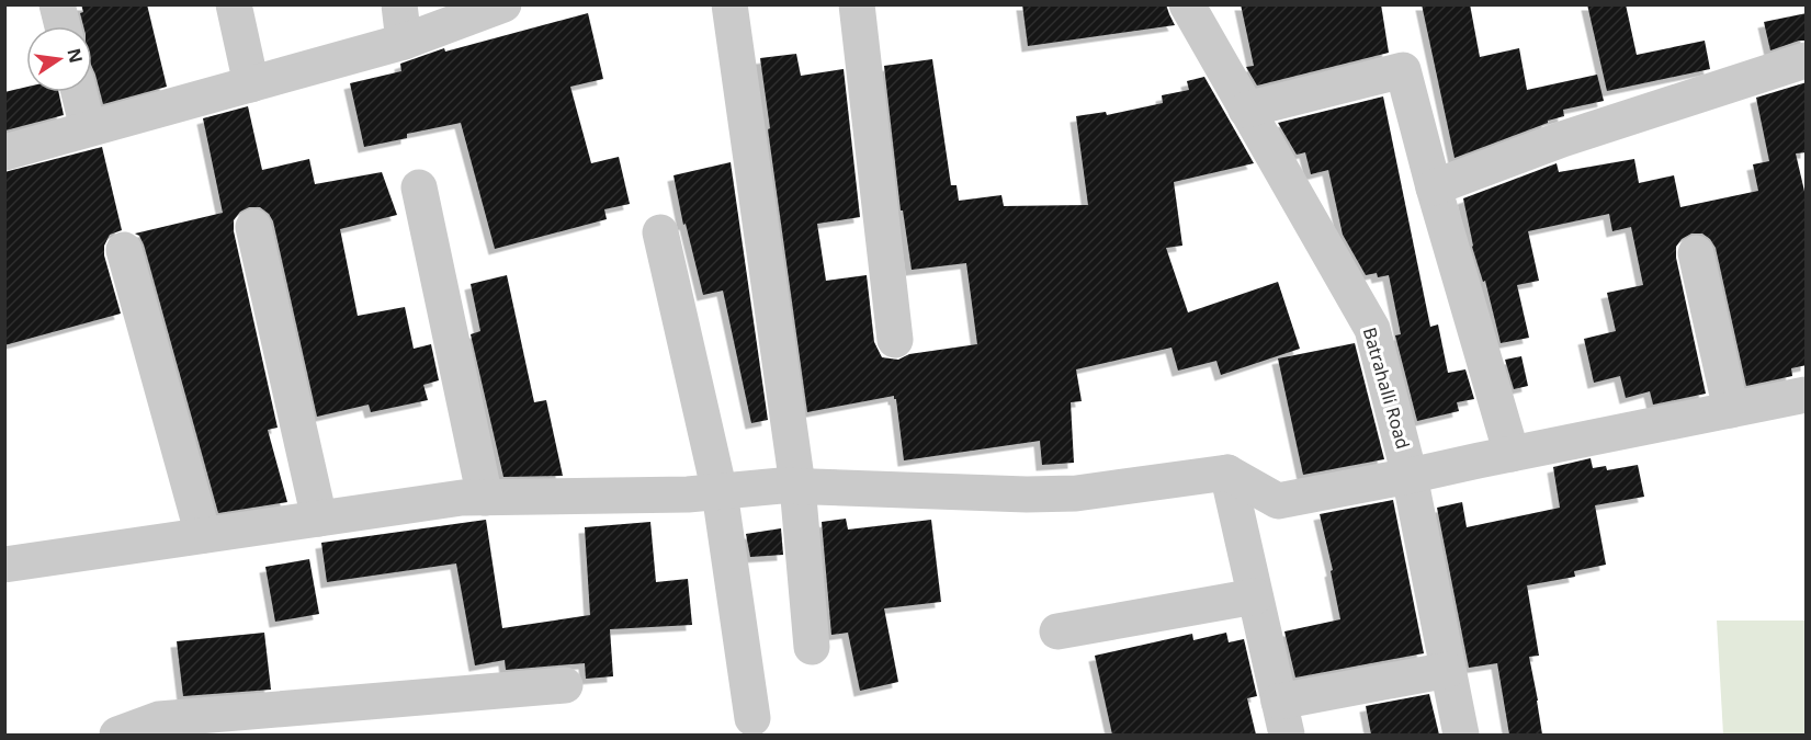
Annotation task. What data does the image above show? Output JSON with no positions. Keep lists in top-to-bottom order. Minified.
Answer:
{"streets":{"street":["Batrahalli Road"]},"north":"right"}
